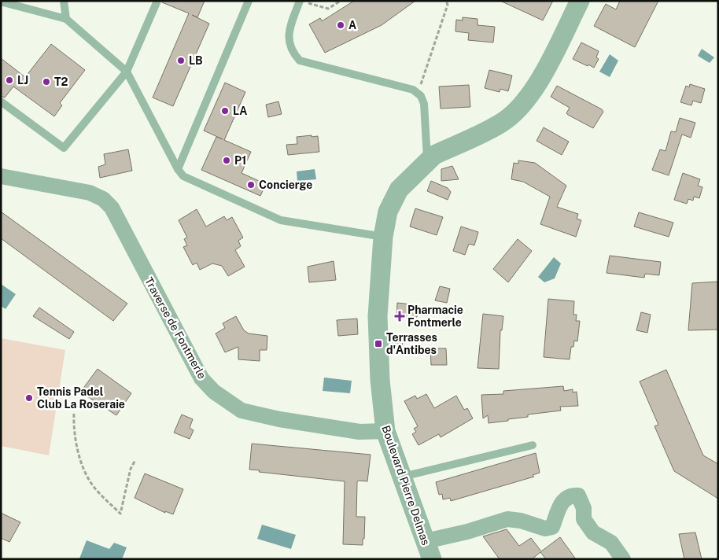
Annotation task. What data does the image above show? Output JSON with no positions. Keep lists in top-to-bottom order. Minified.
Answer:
{"streets":{"street":["Traverse de Fontmerle","Boulevard Pierre Delmas"]},"crossings":[["Traverse de Fontmerle","Boulevard Pierre Delmas"]],"places":{"other":["A","LB","LJ","T2","LA","P1","Concierge","Tennis Padel Club La Roseraie"],"health":["Pharmacie Fontmerle"],"transit":["Terrasses d'Antibes"]}}
